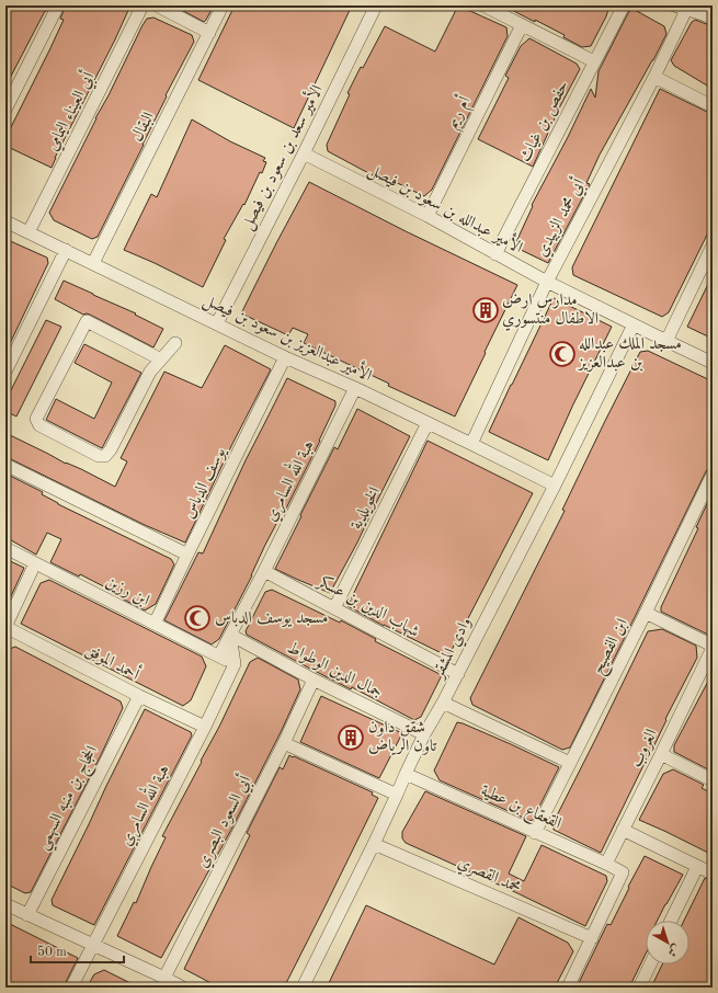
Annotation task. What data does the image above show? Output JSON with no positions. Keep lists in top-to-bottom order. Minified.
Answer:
{"streets":{"street":["أبي العيناء اليمامي","أم ريم","حفص بن غياث","البقال","الأمير سعد بن سعود بن فيصل","الأمير عبدالله بن سعود بن فيصل","أبي محمد الزبيدي","الأمير عبدالعزيز بن سعود بن فيصل","هبة الله السامري","يوسف الدباس","الخويلدية","ابن رزين","شهاب الدين بن عسكر","ابن الفصيح","وادي المشقر","أحمد الموفق","جمال الدين الوطواط","الغروب","الحجاج بن منبه السهمي","القعقاع بن عطية","أبي السعود البصري","محمد القصري"]},"crossings":[["أبي العيناء اليمامي","الأمير عبدالعزيز بن سعود بن فيصل"],["أم ريم","الأمير عبدالله بن سعود بن فيصل"],["حفص بن غياث","الأمير عبدالله بن سعود بن فيصل"],["البقال","الأمير عبدالعزيز بن سعود بن فيصل"],["الأمير سعد بن سعود بن فيصل","الأمير عبدالله بن سعود بن فيصل"],["الأمير سعد بن سعود بن فيصل","الأمير عبدالعزيز بن سعود بن فيصل"],["الأمير عبدالله بن سعود بن فيصل","أبي محمد الزبيدي"],["الأمير عبدالله بن سعود بن فيصل","وادي المشقر"],["أبي محمد الزبيدي","الأمير عبدالعزيز بن سعود بن فيصل"],["الأمير عبدالعزيز بن سعود بن فيصل","هبة الله السامري"],["الأمير عبدالعزيز بن سعود بن فيصل","يوسف الدباس"],["الأمير عبدالعزيز بن سعود بن فيصل","الخويلدية"],["الأمير عبدالعزيز بن سعود بن فيصل","وادي المشقر"],["هبة الله السامري","ابن رزين"],["هبة الله السامري","شهاب الدين بن عسكر"],["هبة الله السامري","أحمد الموفق"],["هبة الله السامري","جمال الدين الوطواط"],["يوسف الدباس","ابن رزين"],["الخويلدية","شهاب الدين بن عسكر"],["شهاب الدين بن عسكر","وادي المشقر"],["ابن الفصيح","القعقاع بن عطية"],["وادي المشقر","جمال الدين الوطواط"],["وادي المشقر","القعقاع بن عطية"],["وادي المشقر","محمد القصري"],["أحمد الموفق","الحجاج بن منبه السهمي"],["جمال الدين الوطواط","أبي السعود البصري"],["الغروب","القعقاع بن عطية"],["القعقاع بن عطية","محمد القصري"]],"places":{"building":["مدارس ارض الاطفال منتسوري","شقق داون تاون الرياض"],"mosque":["مسجد الملك عبدالله بن عبدالعزيز","مسجد يوسف الدباس"]},"scale_bar":"50 m","north":"bottom right"}
